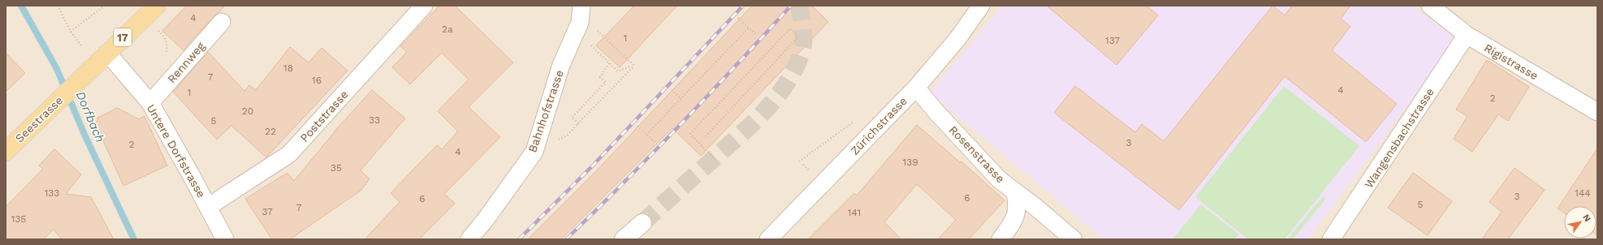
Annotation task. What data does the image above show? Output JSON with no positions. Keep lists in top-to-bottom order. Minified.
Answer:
{"streets":{"main road":["17","Seestrasse"],"street":["Rigistrasse","Rennweg","Bahnhofstrasse","Poststrasse","Zürichstrasse","Wangensbachstrasse","Untere Dorfstrasse","Rosenstrasse"]},"crossings":[["Rigistrasse","Wangensbachstrasse"],["Rennweg","Untere Dorfstrasse"],["Poststrasse","Untere Dorfstrasse"],["Seestrasse","Untere Dorfstrasse"],["Zürichstrasse","Rosenstrasse"]],"water":["Dorfbach"],"house_numbers":["4","2a","1","137","18","7","16","4","1","2","20","33","5","22","3","2","4","139","35","133","144","3","6","6","5","7","37","141","135"],"north":"top right"}
